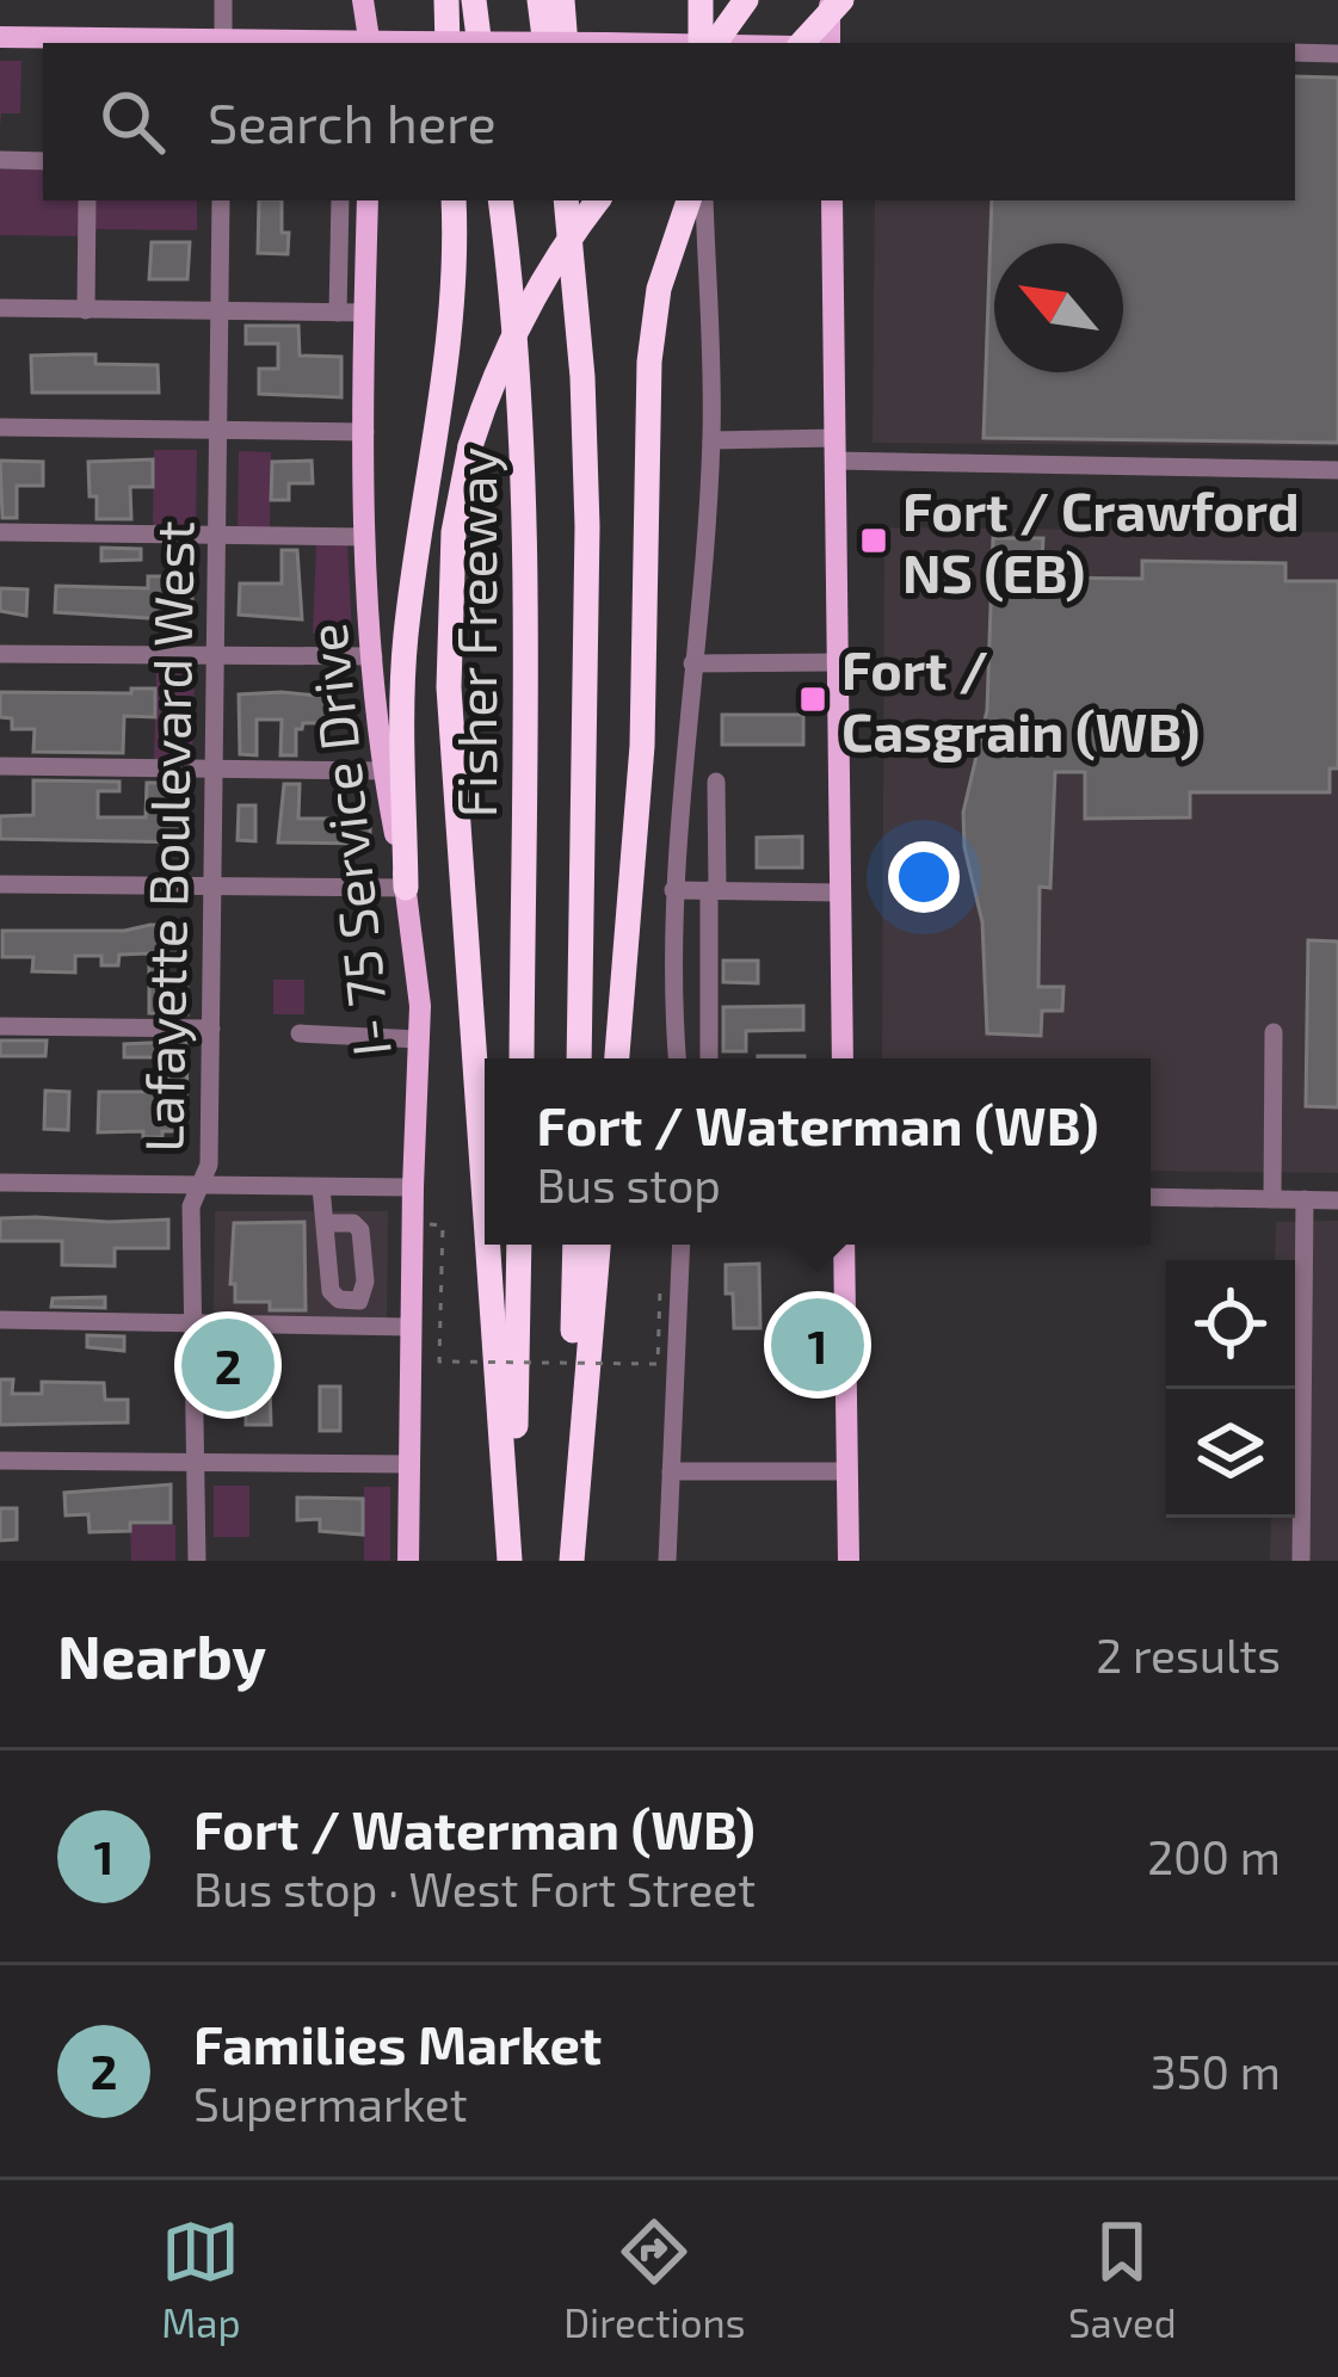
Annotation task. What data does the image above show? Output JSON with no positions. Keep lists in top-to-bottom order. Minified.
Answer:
{"streets":{"highway":["Fisher Freeway"],"main road":["I- 75 Service Drive"],"street":["Lafayette Boulevard West"]},"places":{"transit":["Fort / Crawford NS (EB)","Fort / Casgrain (WB)"]},"north":"top left","page":{"search":"Search here","popup":["Fort / Waterman (WB)","Bus stop"],"pins":["1","2"],"heading":["Nearby","2 results"],"list":[{"mark":"1","name":"Fort / Waterman (WB)","note":"Bus stop · West Fort Street","value":"200 m"},{"mark":"2","name":"Families Market","note":"Supermarket","value":"350 m"}],"nav":["Map","Directions","Saved"]}}
